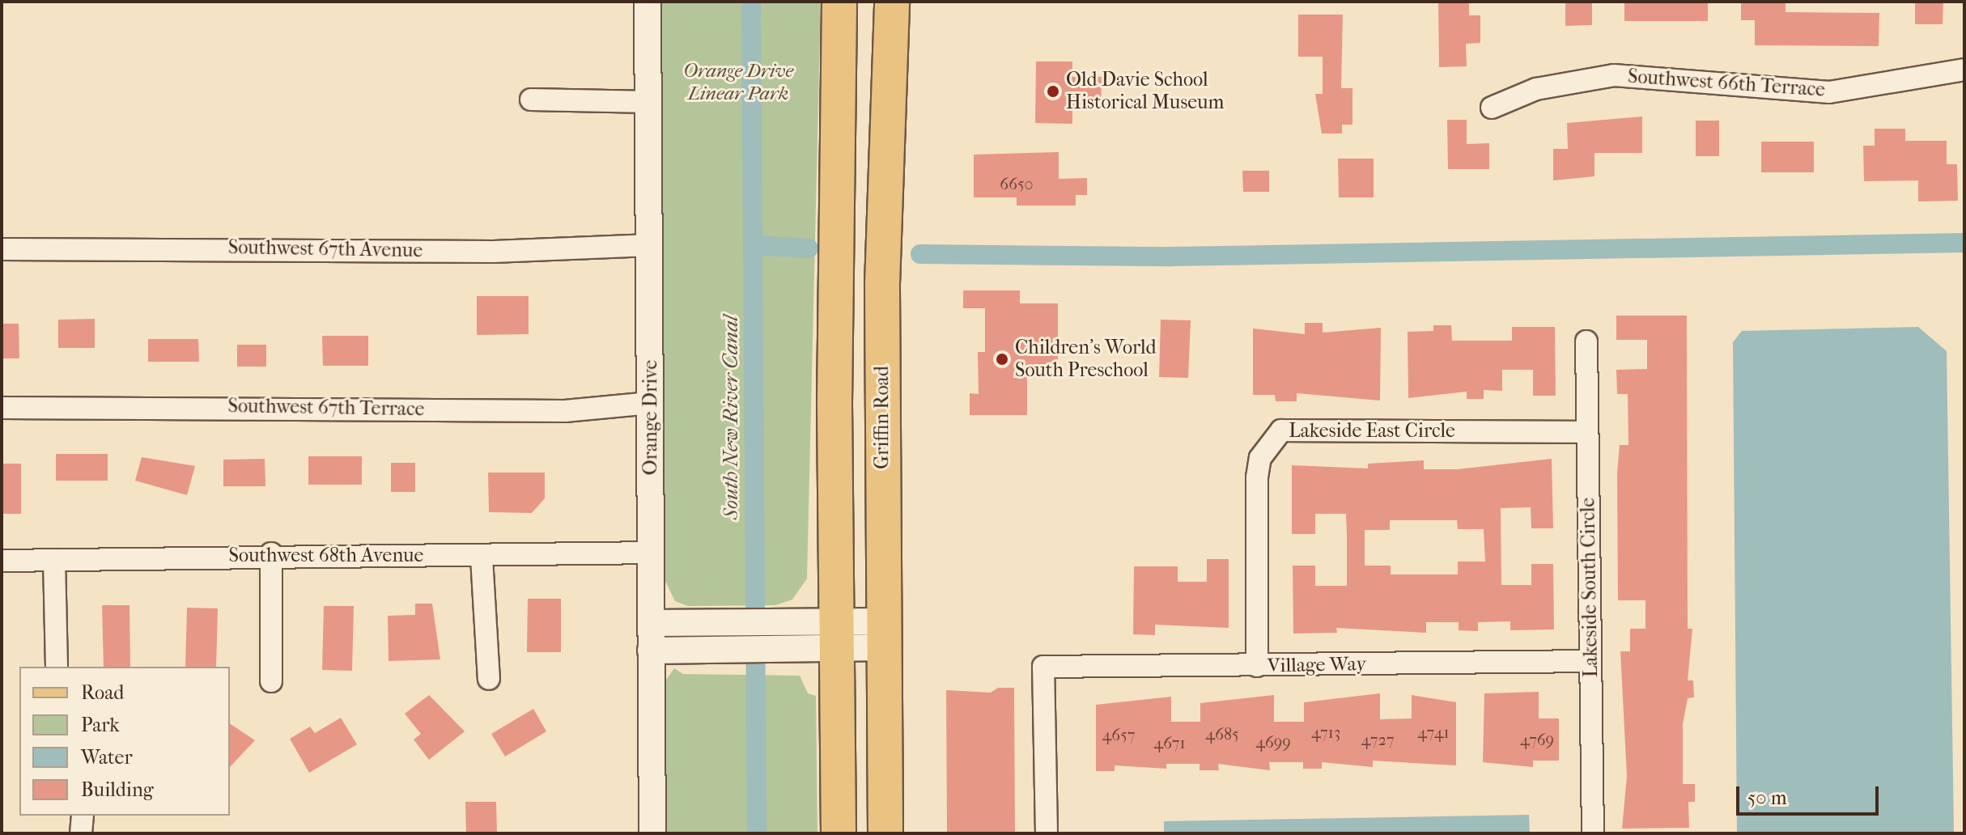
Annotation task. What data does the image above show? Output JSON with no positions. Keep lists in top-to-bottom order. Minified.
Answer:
{"streets":{"main road":["Griffin Road"],"street":["Southwest 66th Terrace","Southwest 67th Avenue","Southwest 67th Terrace","Orange Drive","Lakeside East Circle","Southwest 68th Avenue","Lakeside South Circle","Village Way"]},"crossings":[["Southwest 67th Avenue","Orange Drive"],["Southwest 67th Terrace","Orange Drive"],["Orange Drive","Southwest 68th Avenue"],["Lakeside East Circle","Lakeside South Circle"],["Lakeside East Circle","Village Way"],["Lakeside South Circle","Village Way"]],"water":["South New River Canal"],"parks":["Orange Drive Linear Park"],"places":["Old Davie School Historical Museum","Children's World South Preschool"],"house_numbers":["6650","4713","4741","4685","4657","4727","4769","4699","4671"],"legend":["Road","Park","Water","Building"],"scale_bar":"50 m"}
